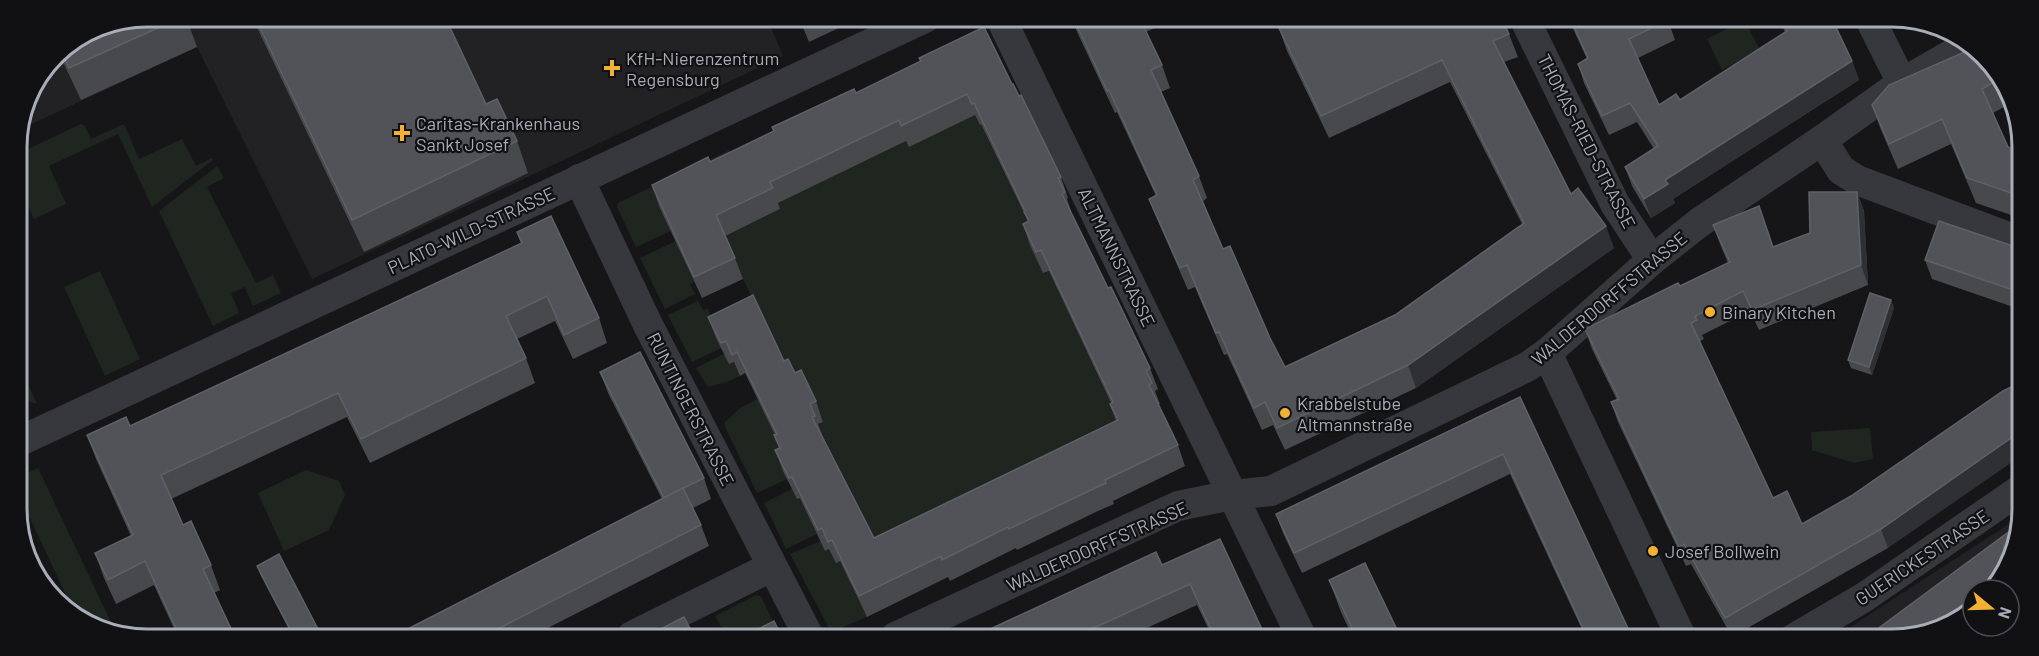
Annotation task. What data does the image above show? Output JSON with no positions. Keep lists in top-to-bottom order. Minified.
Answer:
{"streets":{"street":["THOMAS-RIED-STRASSE","PLATO-WILD-STRASSE","ALTMANNSTRASSE","WALDERDORFFSTRASSE","RUNTINGERSTRASSE","GUERICKESTRASSE"]},"crossings":[["THOMAS-RIED-STRASSE","WALDERDORFFSTRASSE"],["PLATO-WILD-STRASSE","RUNTINGERSTRASSE"],["ALTMANNSTRASSE","WALDERDORFFSTRASSE"]],"places":{"health":["KfH-Nierenzentrum Regensburg","Caritas-Krankenhaus Sankt Josef"],"other":["Binary Kitchen","Krabbelstube Altmannstraße","Josef Bollwein"]},"north":"right"}
